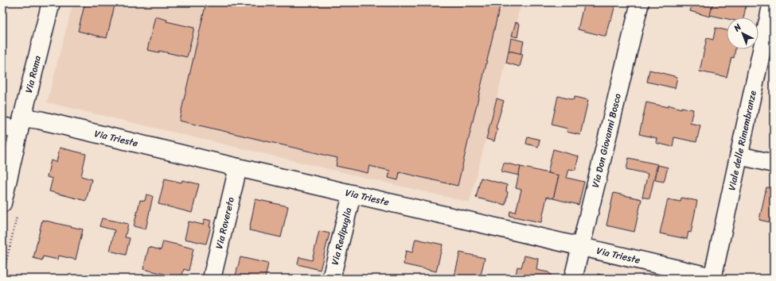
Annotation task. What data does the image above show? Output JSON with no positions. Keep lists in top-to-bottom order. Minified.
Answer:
{"streets":{"street":["Via Roma","Via Trieste","Via Don Giovanni Bosco","Viale delle Rimembranze","Via Rovereto","Via Redipuglia"]},"crossings":[["Via Roma","Via Trieste"],["Via Trieste","Via Don Giovanni Bosco"],["Via Trieste","Viale delle Rimembranze"],["Via Trieste","Via Rovereto"],["Via Trieste","Via Redipuglia"]],"north":"top left"}
